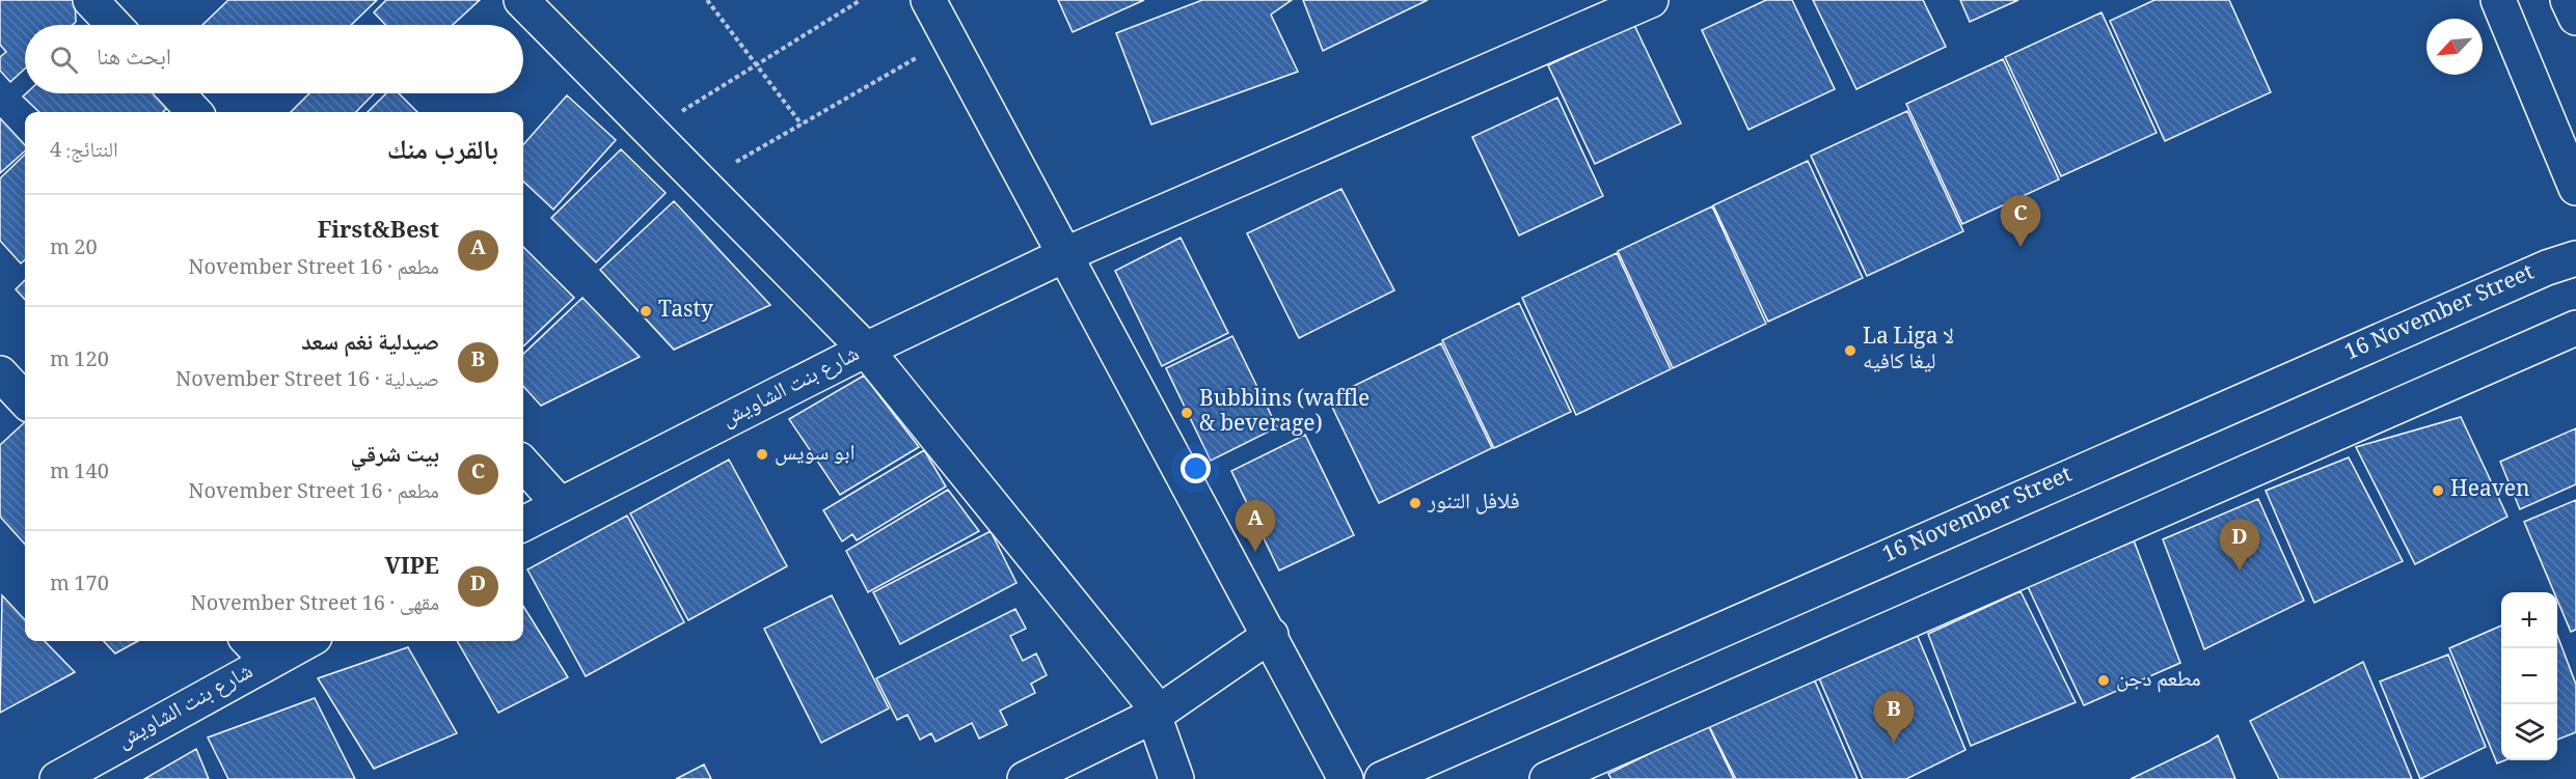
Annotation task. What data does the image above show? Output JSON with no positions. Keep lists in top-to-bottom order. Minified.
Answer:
{"streets":{"street":["16 November Street","شارع بنت الشاويش"]},"places":["Tasty","La Liga لا ليغا كافيه","Bubblins (waffle & beverage)","ابو سويس","Heaven","فلافل التنور","مطعم دجن"],"north":"bottom left","page":{"search":"ابحث هنا","heading":["بالقرب منك","النتائج: 4"],"list":[{"mark":"A","name":"First&Best","note":"مطعم · 16 November Street","value":"20 m"},{"mark":"B","name":"صيدلية نغم سعد","note":"صيدلية · 16 November Street","value":"120 m"},{"mark":"C","name":"بيت شرقي","note":"مطعم · 16 November Street","value":"140 m"},{"mark":"D","name":"VIPE","note":"مقهى · 16 November Street","value":"170 m"}],"pins":["C","A","D","B"],"map_buttons":["+","−"]}}
